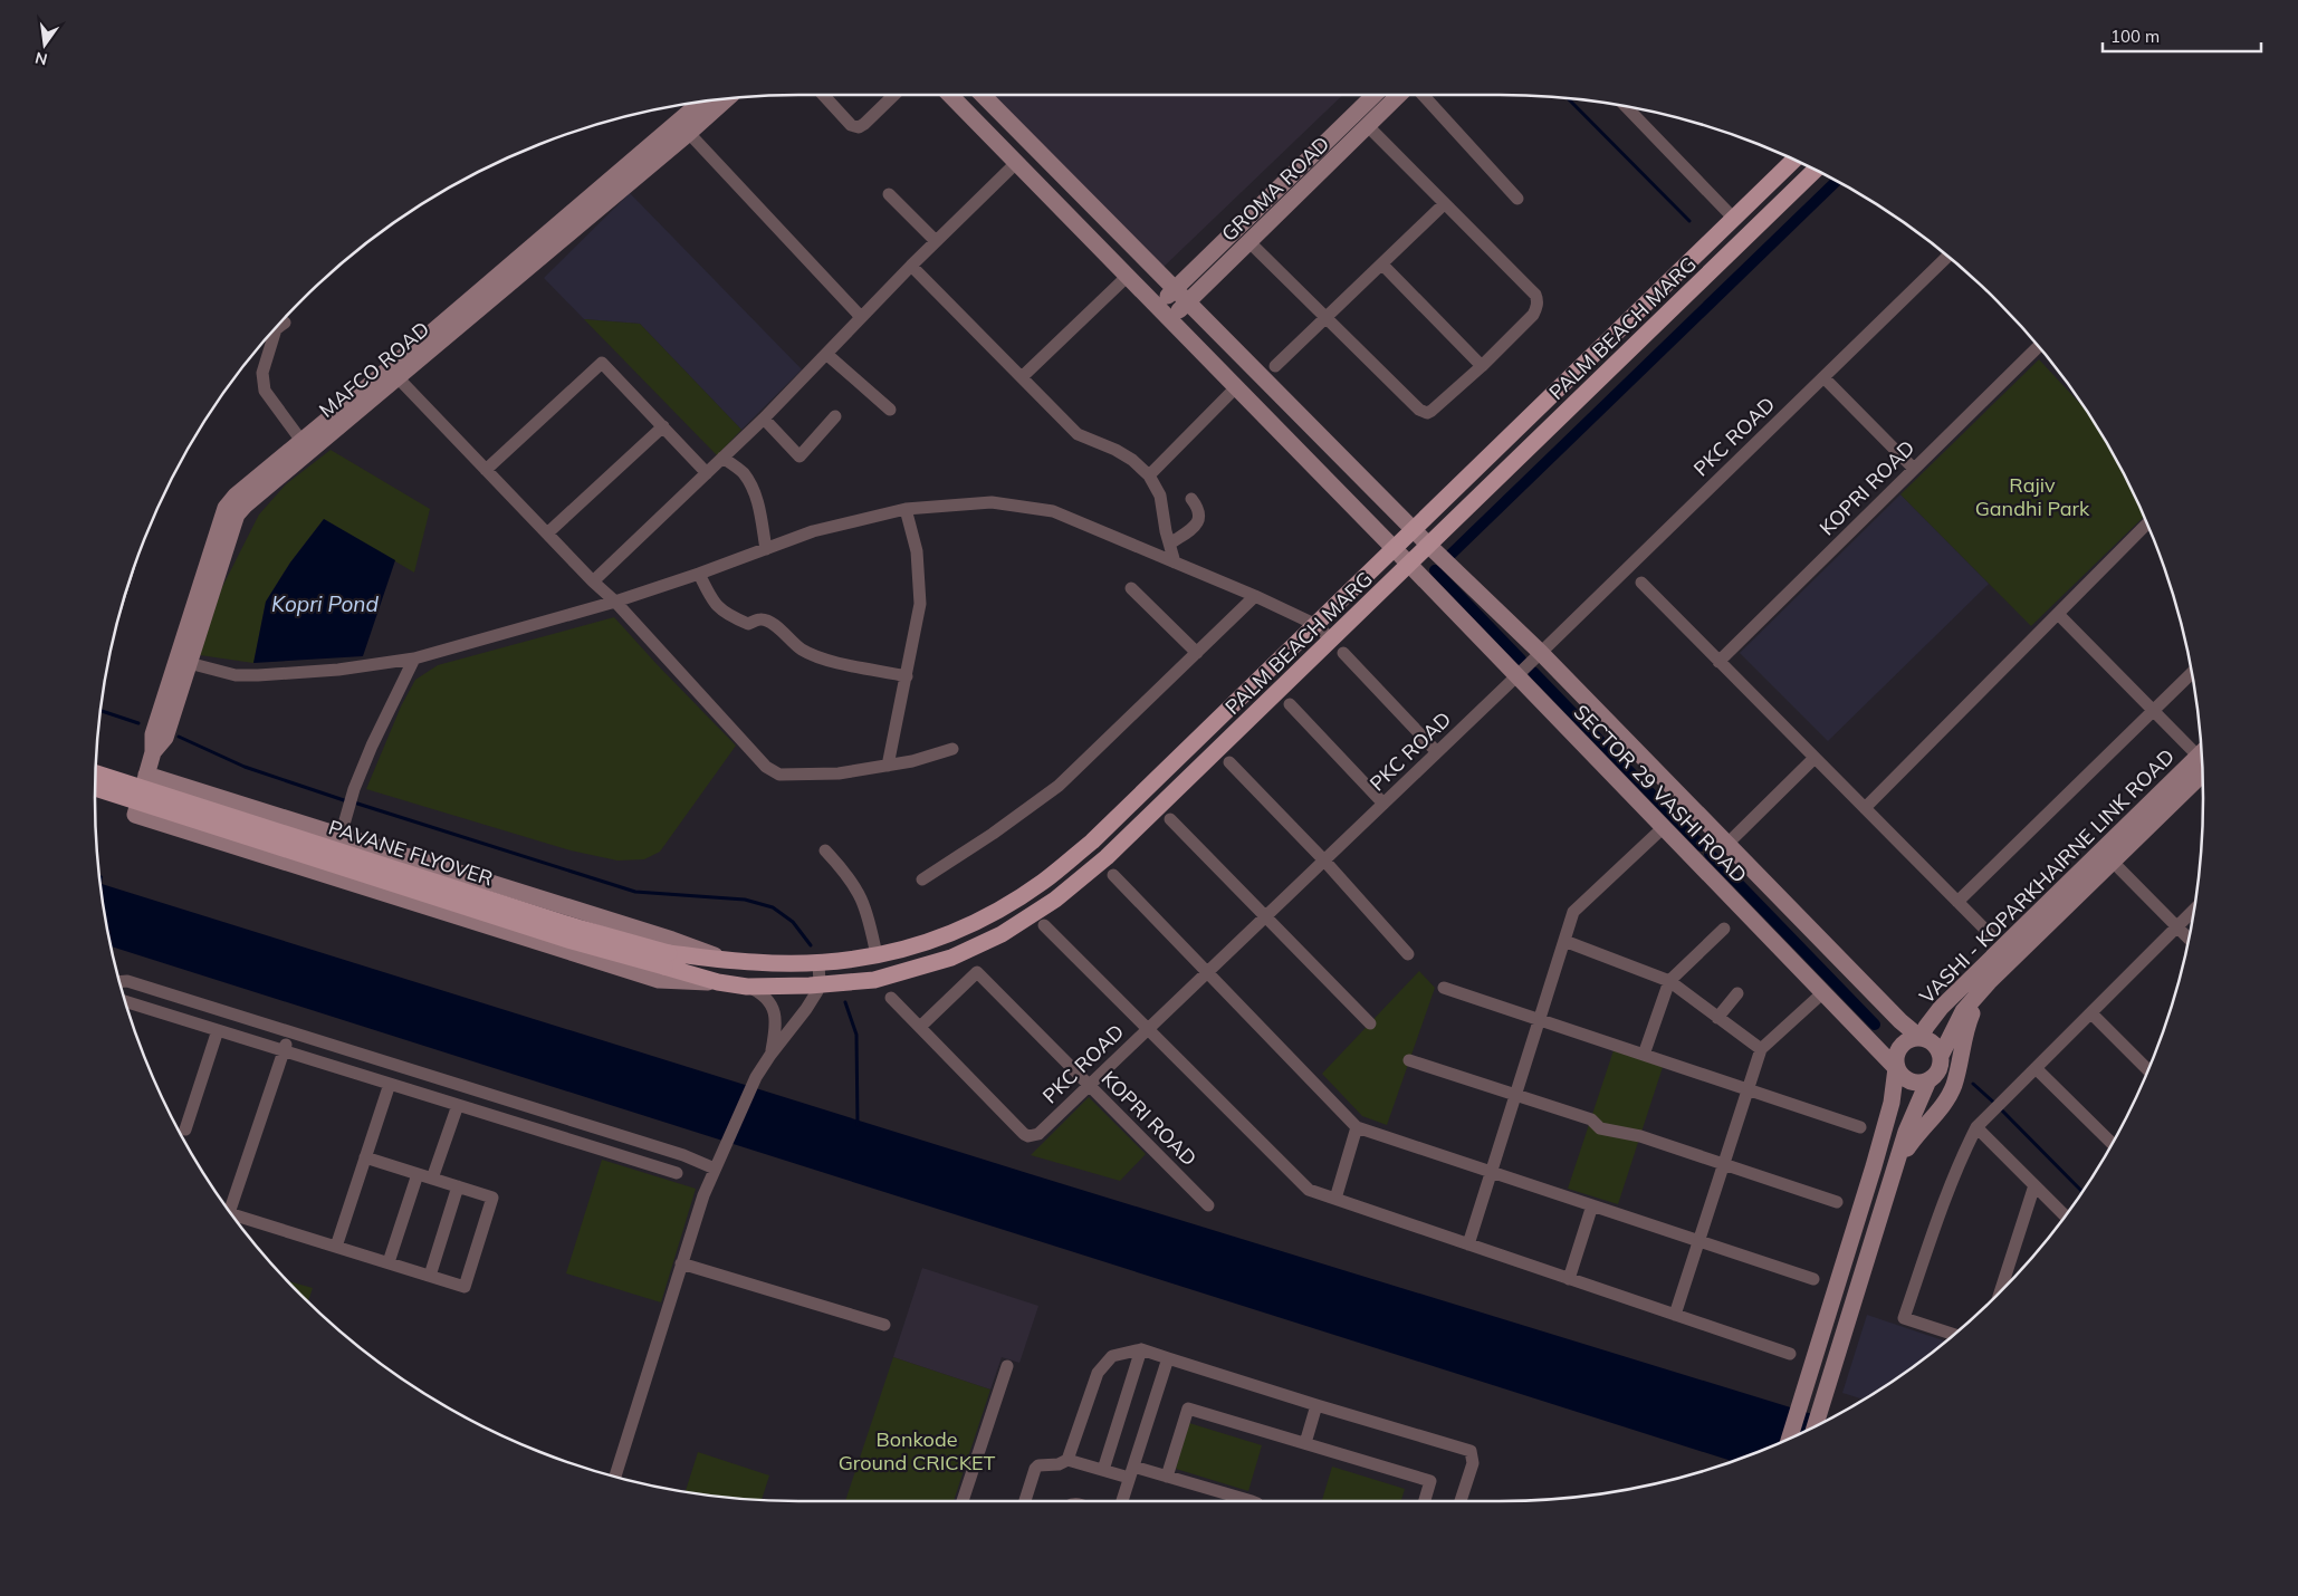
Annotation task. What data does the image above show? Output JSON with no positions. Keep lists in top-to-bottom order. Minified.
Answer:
{"streets":{"main road":["GROMA ROAD","PALM BEACH MARG","MAFCO ROAD","SECTOR 29 VASHI ROAD","PAVANE FLYOVER","VASHI - KOPARKHAIRNE LINK ROAD"],"street":["PKC ROAD","KOPRI ROAD"]},"crossings":[["GROMA ROAD","SECTOR 29 VASHI ROAD"],["PALM BEACH MARG","MAFCO ROAD"],["PALM BEACH MARG","SECTOR 29 VASHI ROAD"],["PALM BEACH MARG","PAVANE FLYOVER"],["MAFCO ROAD","PAVANE FLYOVER"],["PKC ROAD","KOPRI ROAD"],["PKC ROAD","SECTOR 29 VASHI ROAD"],["SECTOR 29 VASHI ROAD","VASHI - KOPARKHAIRNE LINK ROAD"]],"water":["Kopri Pond"],"parks":["Rajiv Gandhi Park","Bonkode Ground CRICKET"],"scale_bar":"100 m","north":"bottom"}
